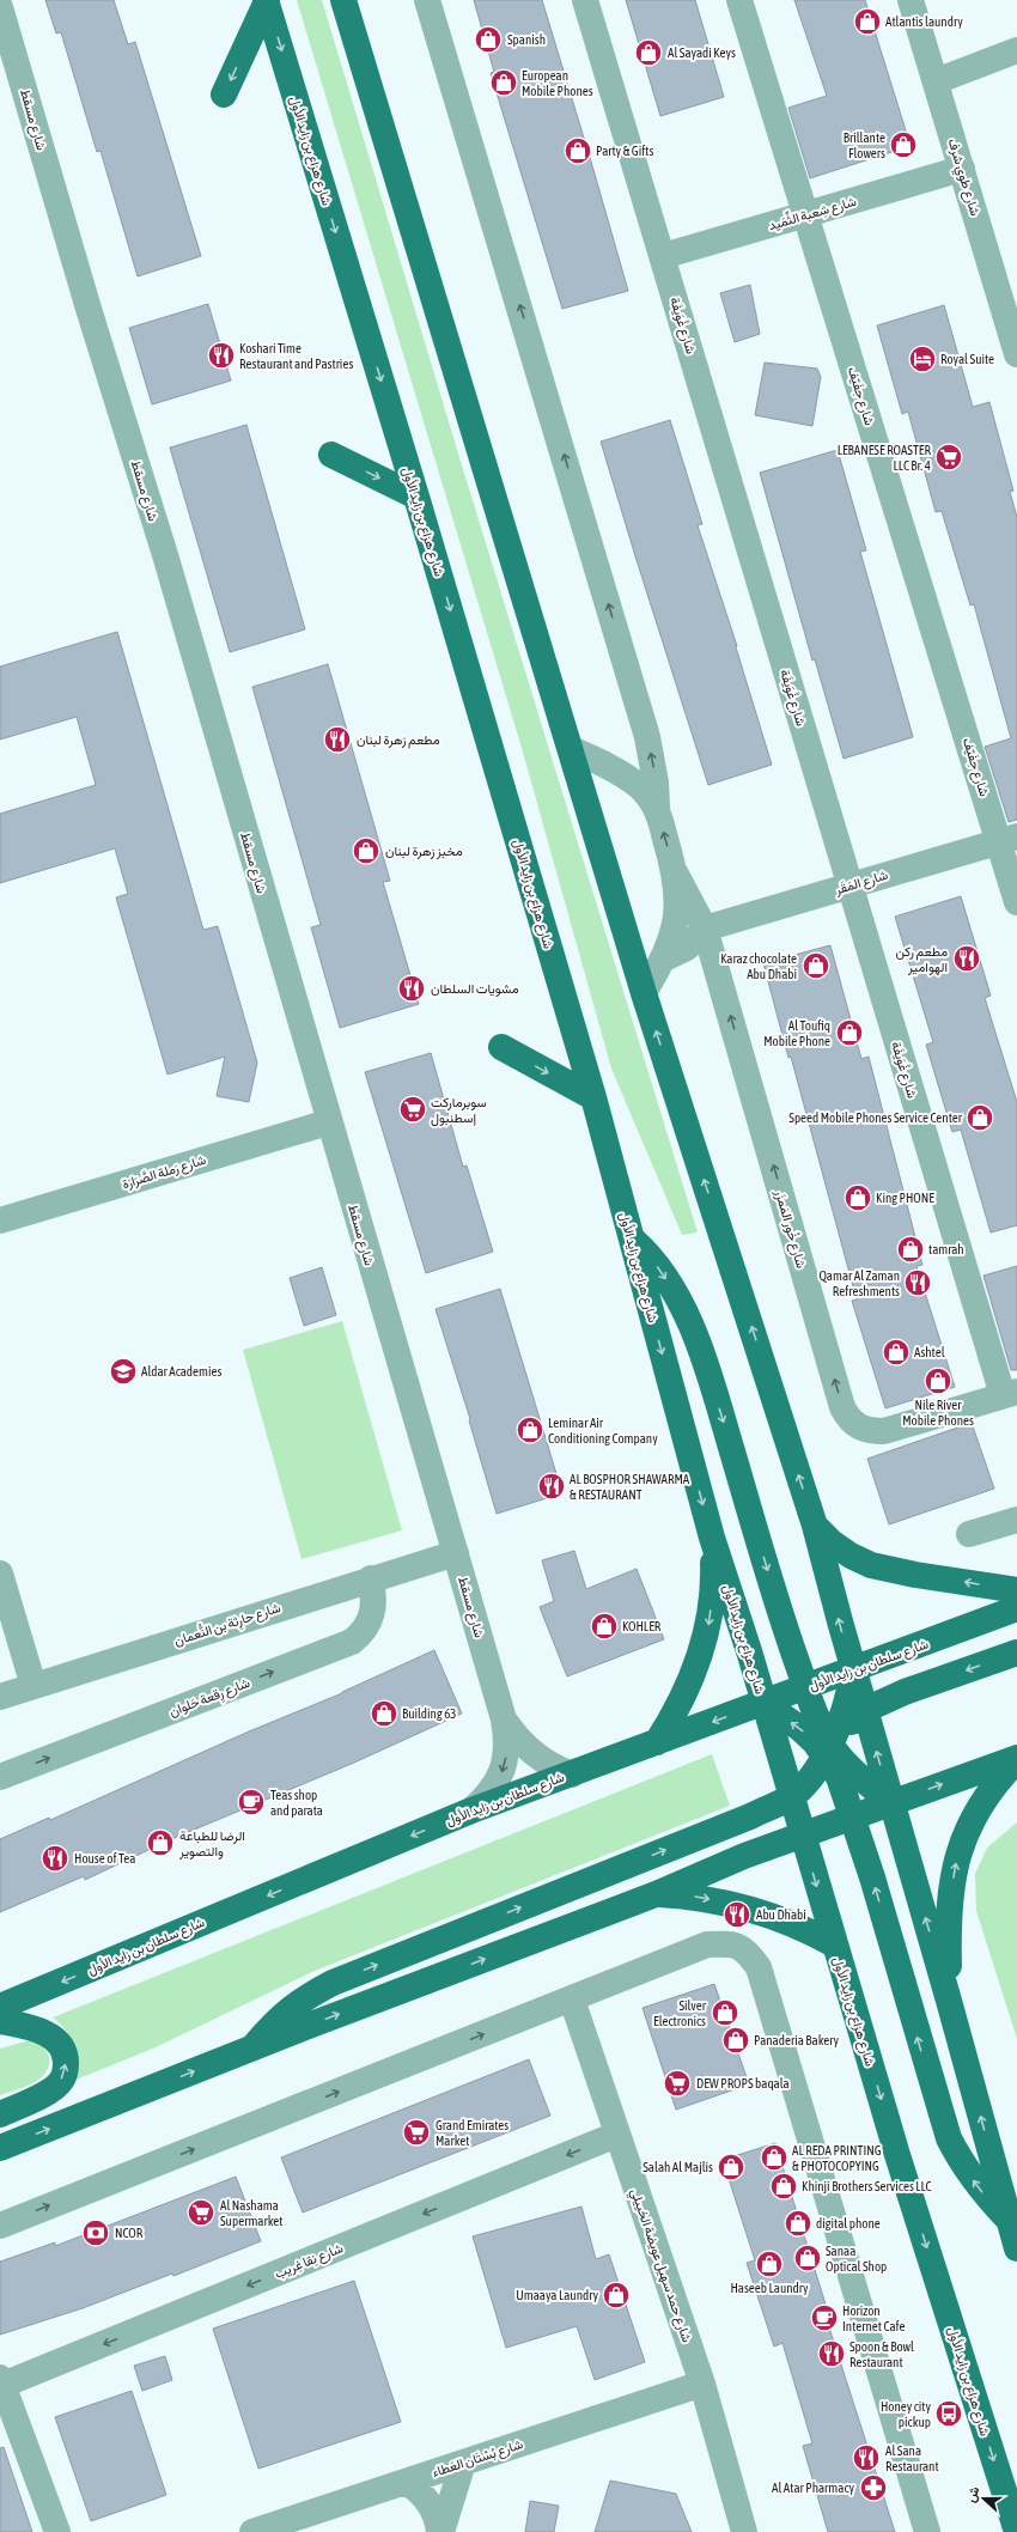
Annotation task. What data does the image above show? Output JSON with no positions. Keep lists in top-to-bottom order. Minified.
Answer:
{"streets":{"main road":["شارع هزاع بن زايد الأول","شارع سلطان بن زايد الأول"],"street":["شارع مسقط","شارع طوي شرف","شارع شِعبة الثِّمَيد","شارع غُوَيفَة","شارع حِفَيّف","شارع المَقَر","شارع رَملة الصَّرَارَة","شارع خُور المَمزَر","شارع حارِثة بن النُّعمان","شارع رِقعة حَلوان","شارع نِقا غِريب","شارع حمد سهيل عويضة الخييلي","شارع بُسْتَان العَطاء"]},"crossings":[["شارع مسقط","شارع رَملة الصَّرَارَة"],["شارع مسقط","شارع حارِثة بن النُّعمان"],["شارع مسقط","شارع سلطان بن زايد الأول"],["شارع هزاع بن زايد الأول","شارع سلطان بن زايد الأول"],["شارع طوي شرف","شارع شِعبة الثِّمَيد"],["شارع شِعبة الثِّمَيد","شارع غُوَيفَة"],["شارع شِعبة الثِّمَيد","شارع حِفَيّف"],["شارع غُوَيفَة","شارع المَقَر"],["شارع غُوَيفَة","شارع خُور المَمزَر"],["شارع حِفَيّف","شارع المَقَر"],["شارع المَقَر","شارع خُور المَمزَر"],["شارع حارِثة بن النُّعمان","شارع رِقعة حَلوان"],["شارع نِقا غِريب","شارع حمد سهيل عويضة الخييلي"],["شارع حمد سهيل عويضة الخييلي","شارع بُسْتَان العَطاء"]],"one_way":["شارع خُور المَمزَر","شارع رِقعة حَلوان"],"places":{"shop":["Atlantis laundry","Spanish","Al Sayadi Keys","European Mobile Phones","Brillante Flowers","Party & Gifts","مخبز زهرة لبنان","Karaz chocolate Abu Dhabi","Al Toufiq Mobile Phone","Speed Mobile Phones Service Center","King PHONE","tamrah","Ashtel","Nile River Mobile Phones","Leminar Air Conditioning Company","KOHLER","Building 63","الرضا للطباعة والتصوير","Silver Electronics","Panaderia Bakery","AL REDA PRINTING & PHOTOCOPYING","Salah Al Majlis","Khinji Brothers Services LLC","digital phone","Sanaa Optical Shop","Haseeb Laundry","Umaaya Laundry"],"restaurant":["Koshari Time Restaurant and Pastries","مطعم زهرة لبنان","مطعم ركن الهوامير","مشويات السلطان","Qamar Al Zaman Refreshments","AL BOSPHOR SHAWARMA & RESTAURANT","House of Tea","Abu Dhabi","Spoon & Bowl Restaurant","Al Sana Restaurant"],"hotel":["Royal Suite"],"supermarket":["LEBANESE ROASTER LLC Br. 4","سوبرماركت إسطنبول","DEW PROPS baqala","Grand Emirates Market","Al Nashama Supermarket"],"school or university":["Aldar Academies"],"cafe":["Teas shop and parata","Horizon Internet Cafe"],"bank":["NCOR"],"bus stop":["Honey city pickup"],"pharmacy":["Al Atar Pharmacy"]},"north":"left"}
